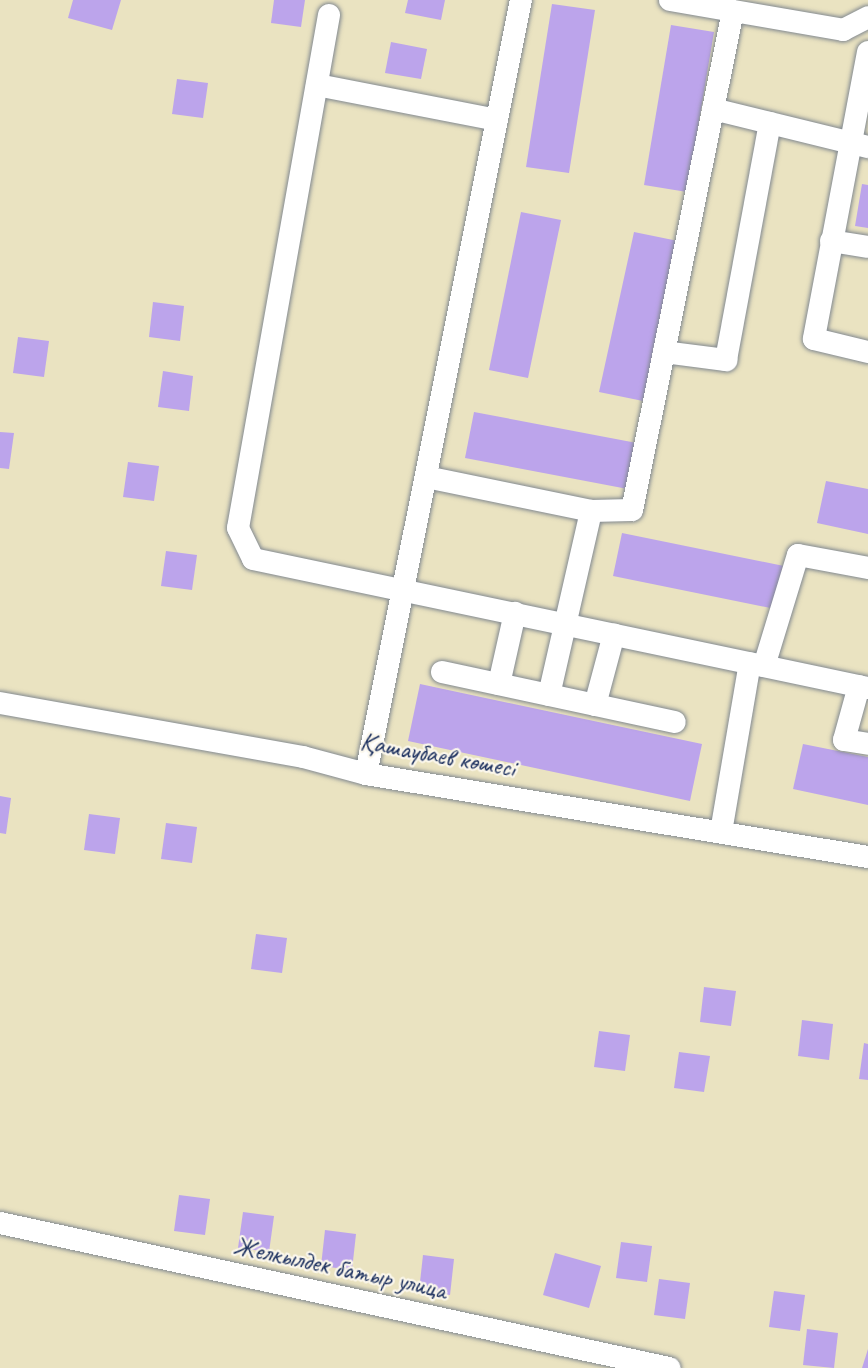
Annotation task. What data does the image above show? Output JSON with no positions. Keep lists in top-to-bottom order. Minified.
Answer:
{"streets":{"street":["Қашаубаев көшесі","Желкылдек батыр улица"]}}
